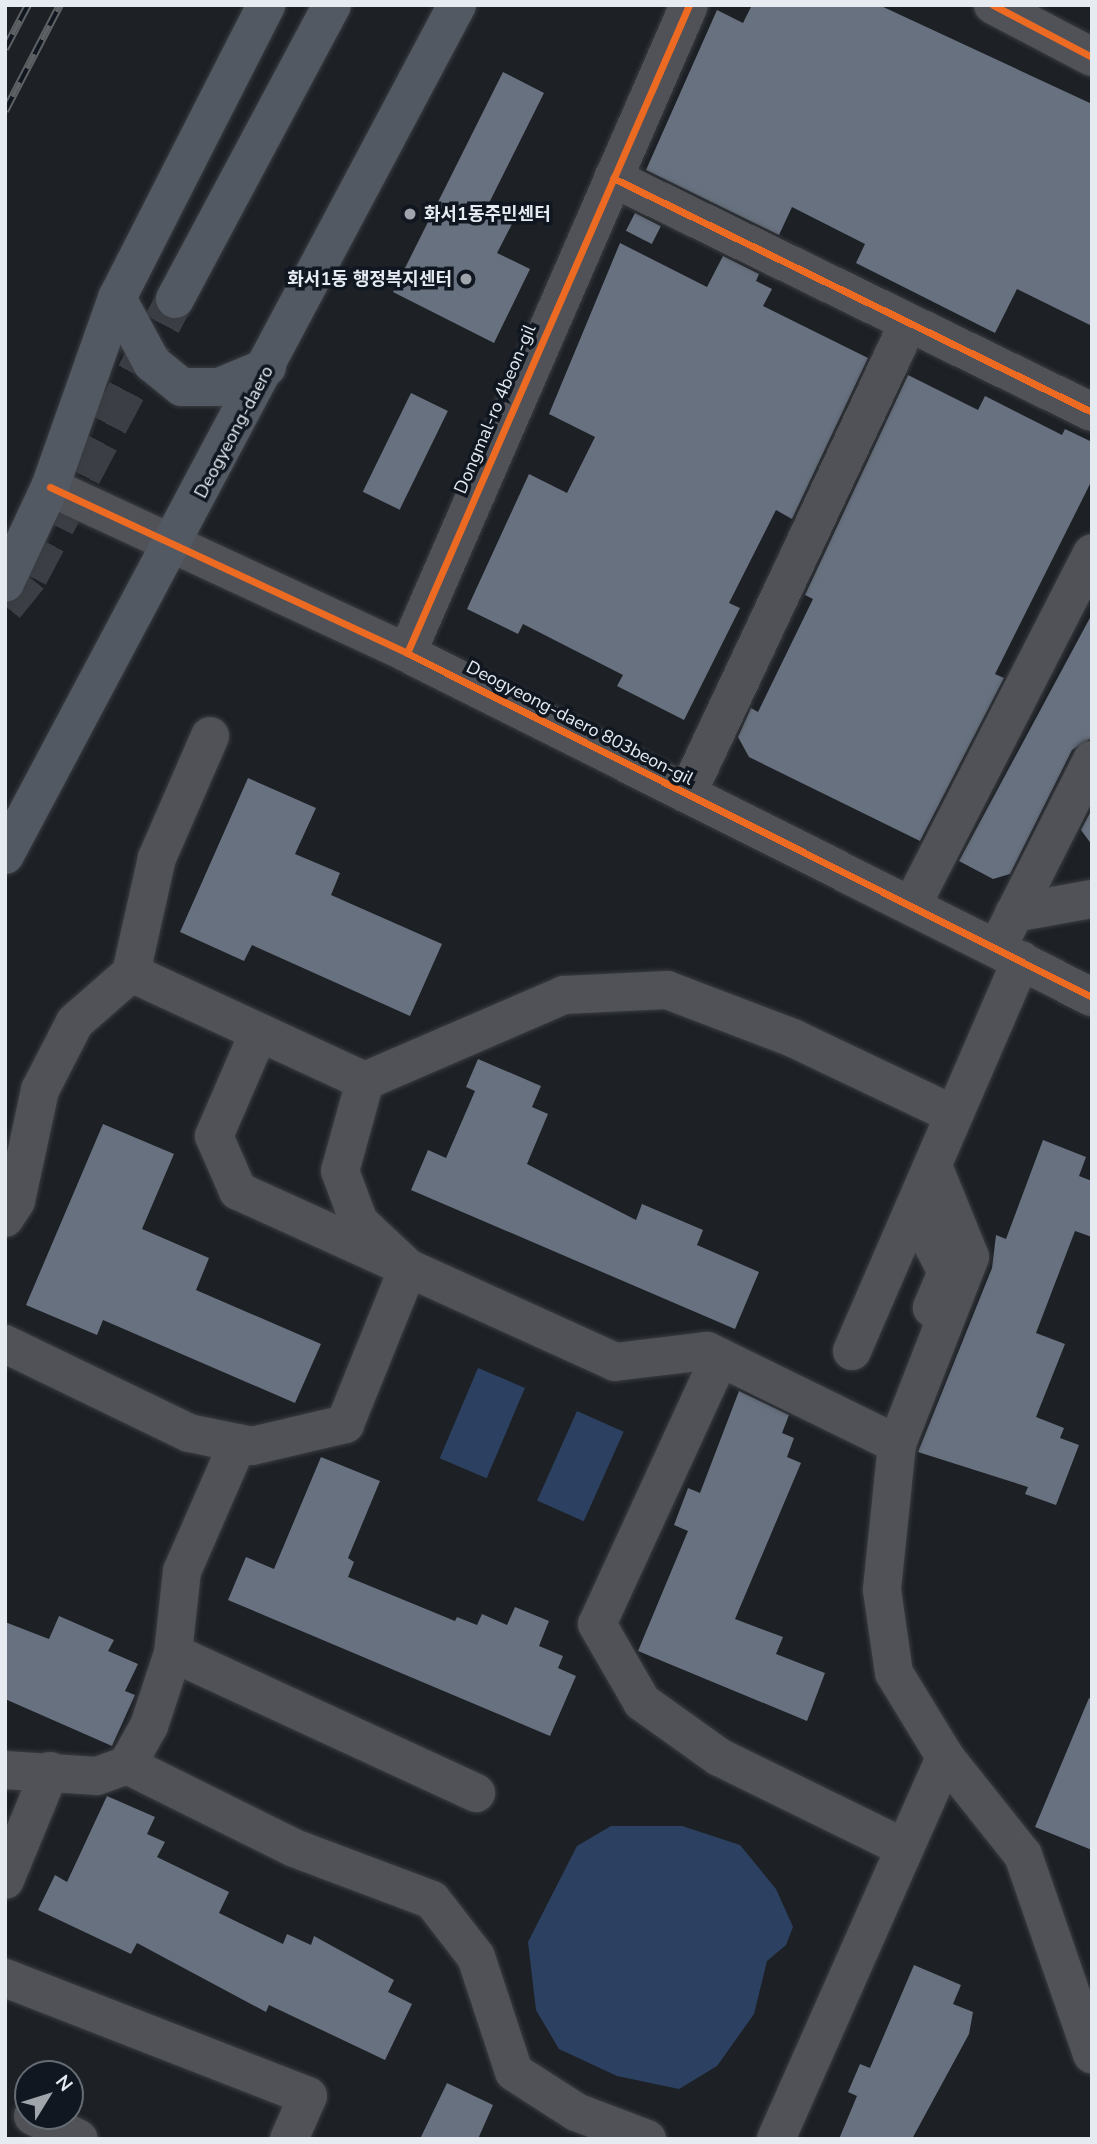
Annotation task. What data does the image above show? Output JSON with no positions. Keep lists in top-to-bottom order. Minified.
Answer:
{"streets":{"main road":["Deogyeong-daero"],"street":["Dongmal-ro 4beon-gil","Deogyeong-daero 803beon-gil"]},"crossings":[["Dongmal-ro 4beon-gil","Deogyeong-daero 803beon-gil"],["Deogyeong-daero","Deogyeong-daero 803beon-gil"]],"places":["화서1동주민센터","화서1동 행정복지센터"],"north":"top right"}
